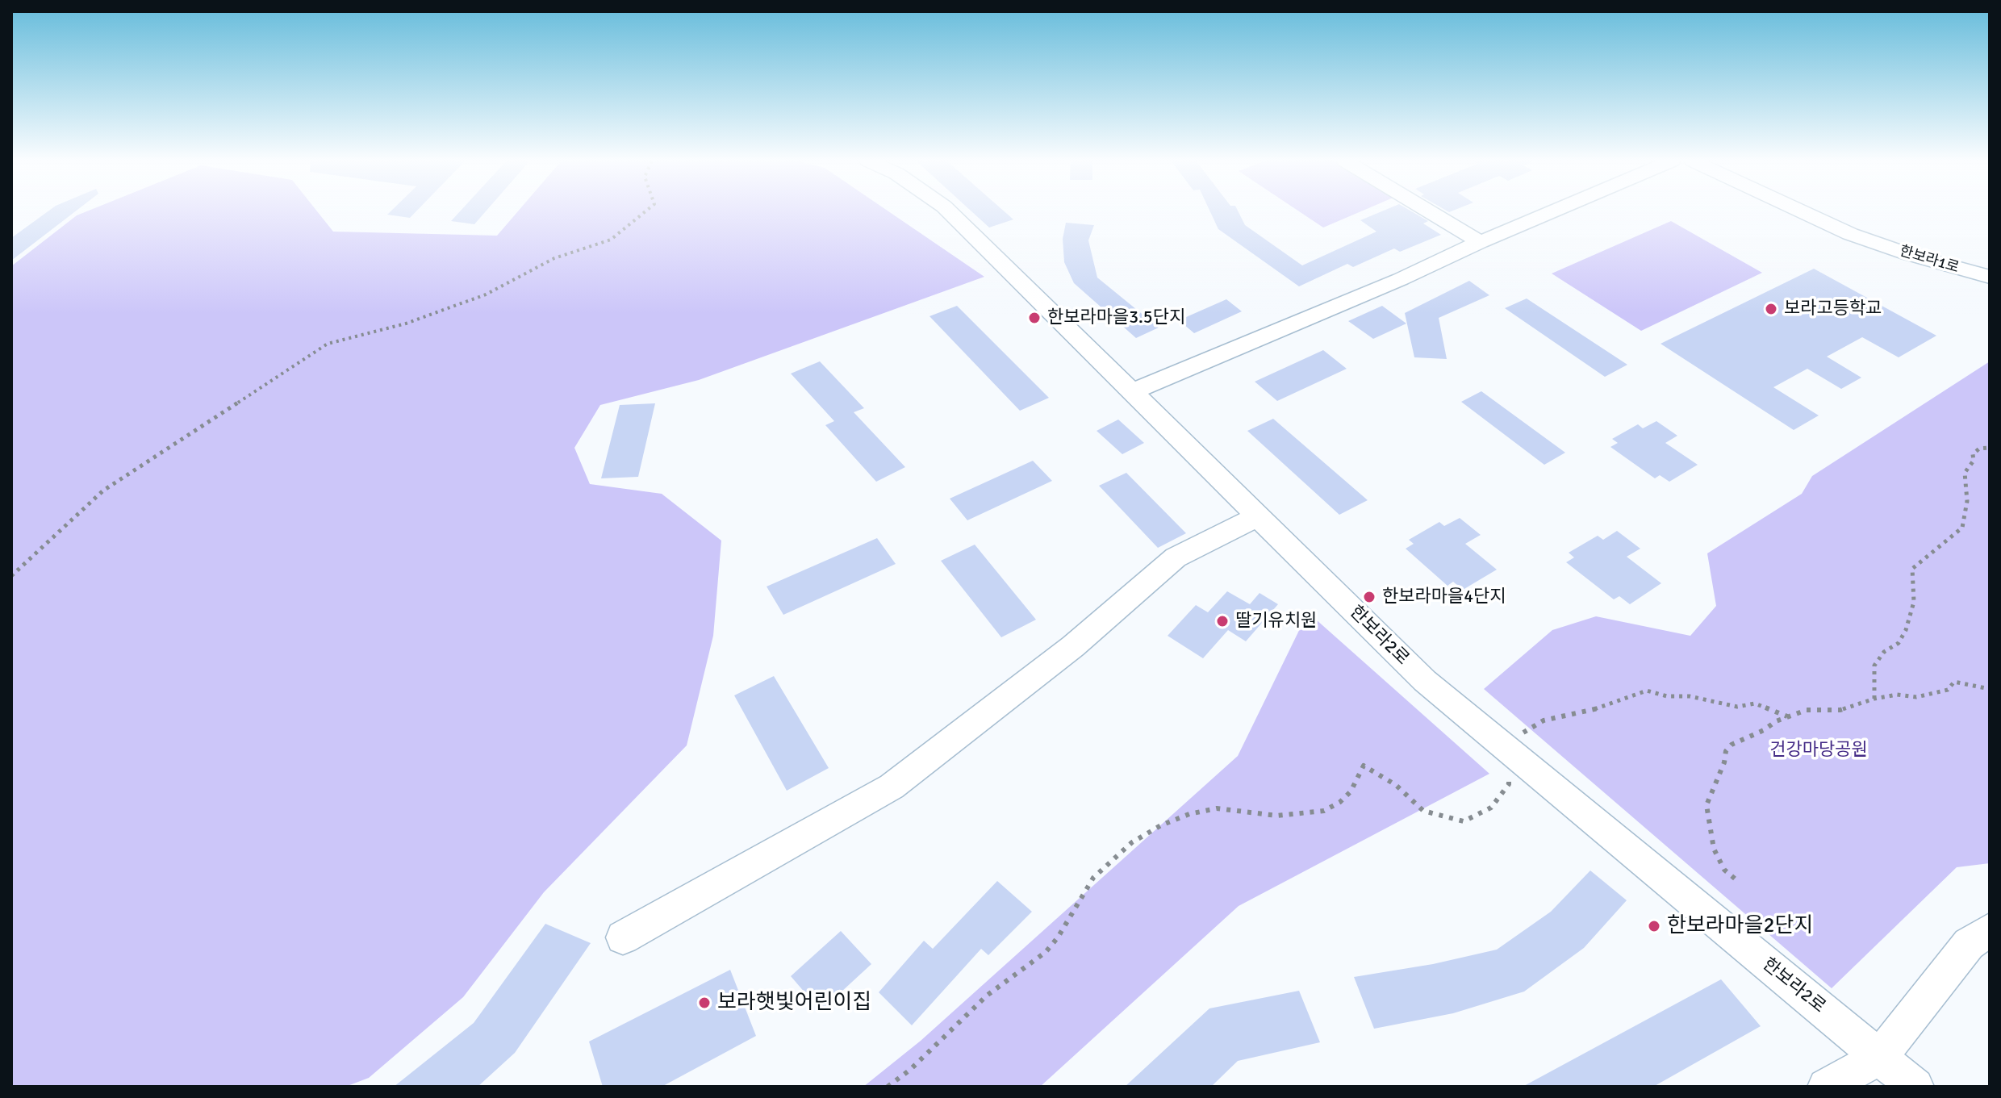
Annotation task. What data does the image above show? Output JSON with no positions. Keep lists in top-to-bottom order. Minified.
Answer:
{"streets":{"street":["한보라1로","한보라2로"]},"parks":["건강마당공원"],"places":["보라고등학교","한보라마을3.5단지","한보라마을4단지","딸기유치원","한보라마을2단지","보라햇빛어린이집"]}
